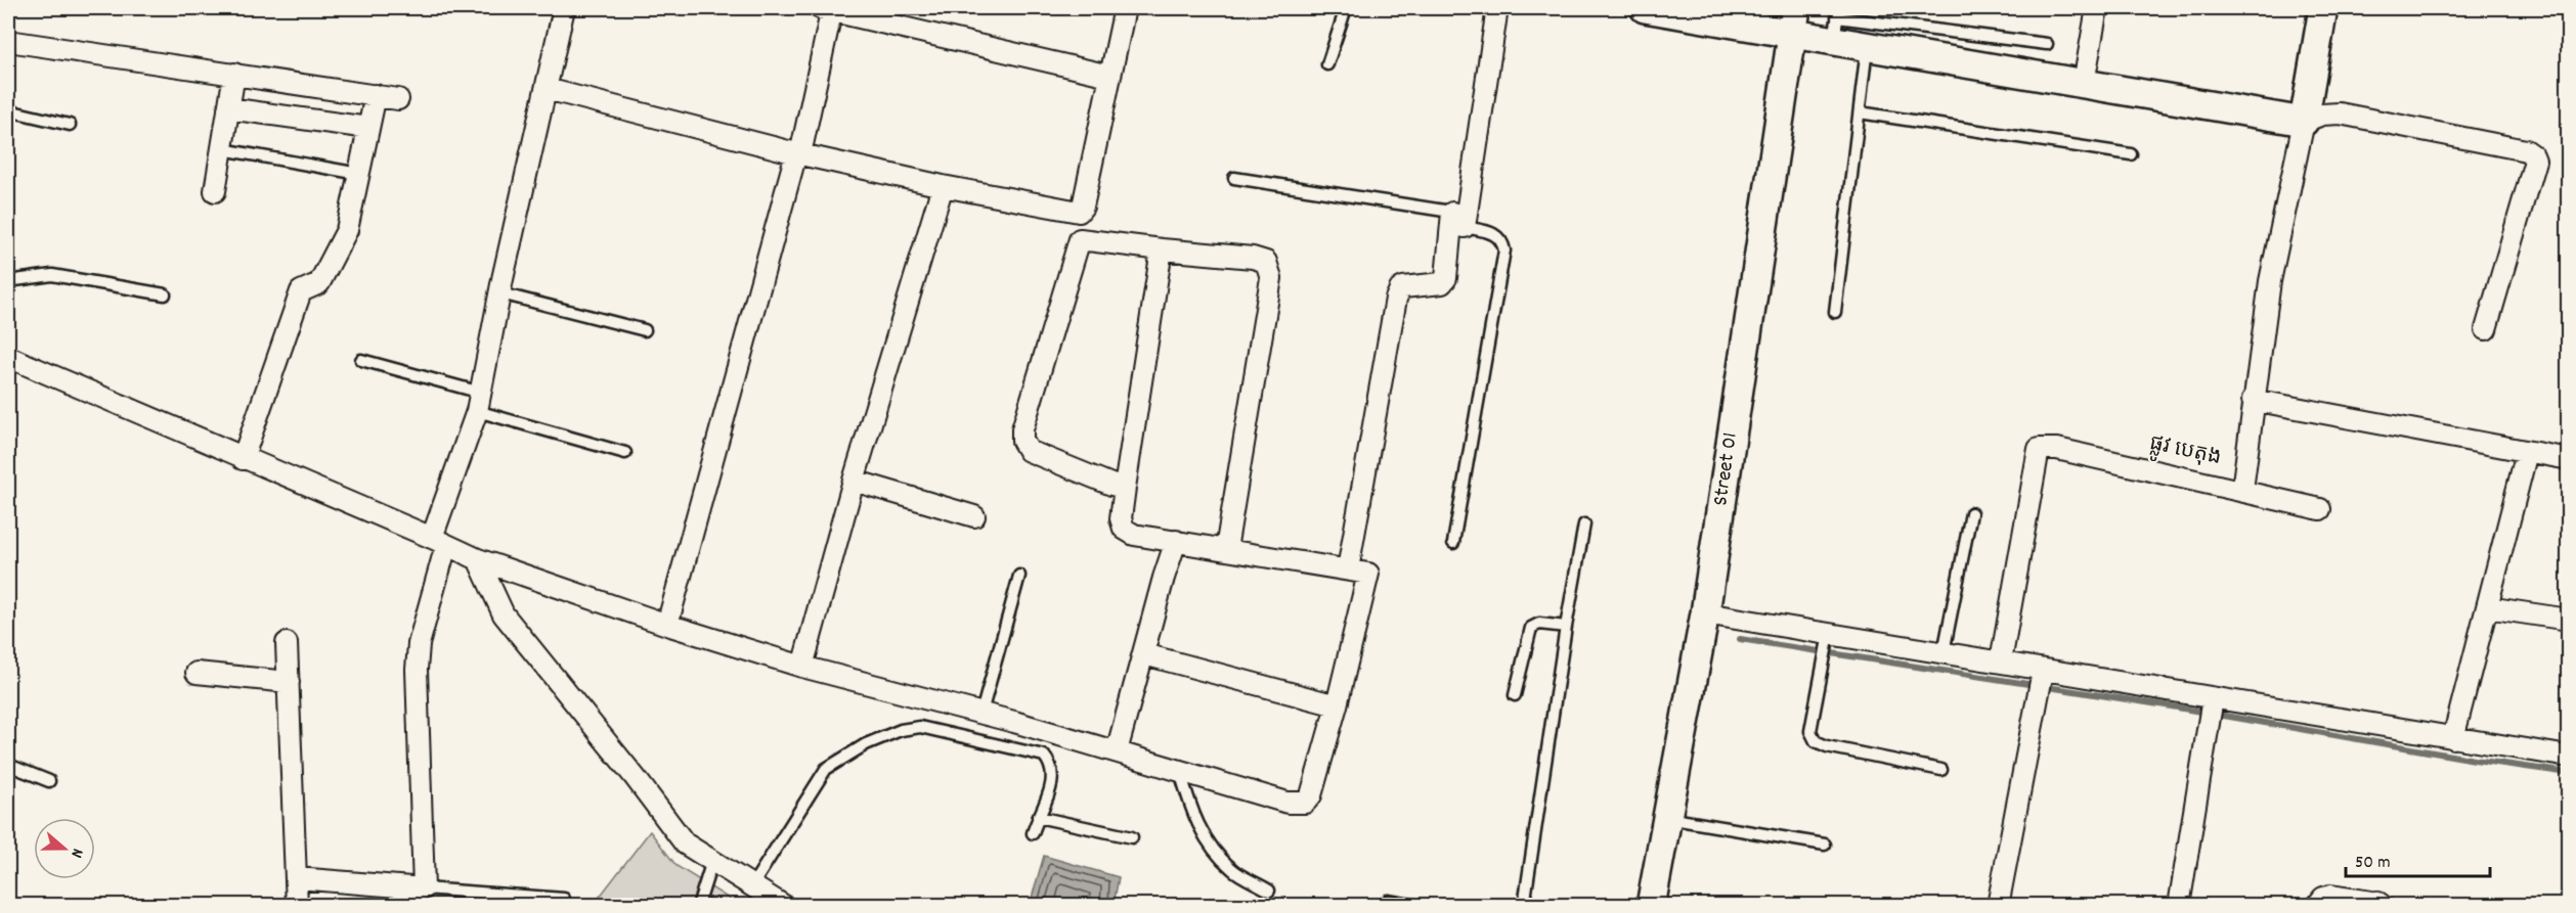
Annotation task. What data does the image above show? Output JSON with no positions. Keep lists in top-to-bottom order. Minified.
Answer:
{"streets":{"street":["ផ្លូវ បេតុង","Street 01"]},"scale_bar":"50 m","north":"right"}
